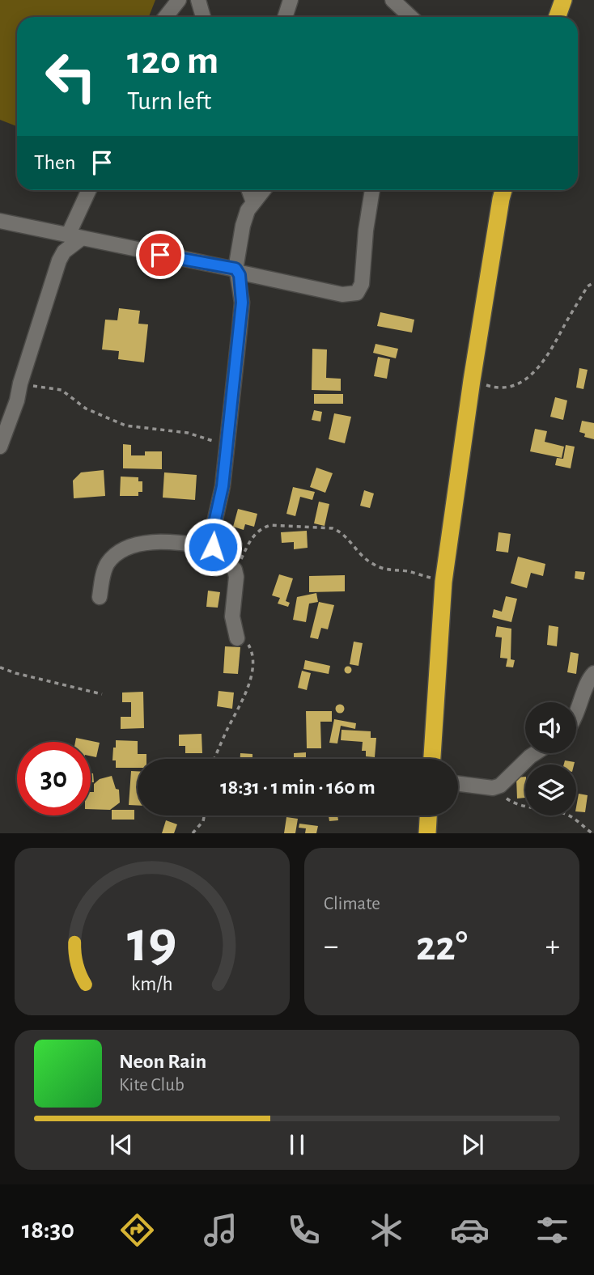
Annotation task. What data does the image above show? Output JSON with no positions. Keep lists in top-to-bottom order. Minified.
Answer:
{"page":{"turn":["120 m","Turn left"],"then":"Then","limit":"30","trip":"18:31 · 1 min · 160 m","tile":"Climate","heat":["−","22°","+"],"song":["Neon Rain","Kite Club"],"tabs":"18:30","gauge":["19","km/h"]}}
